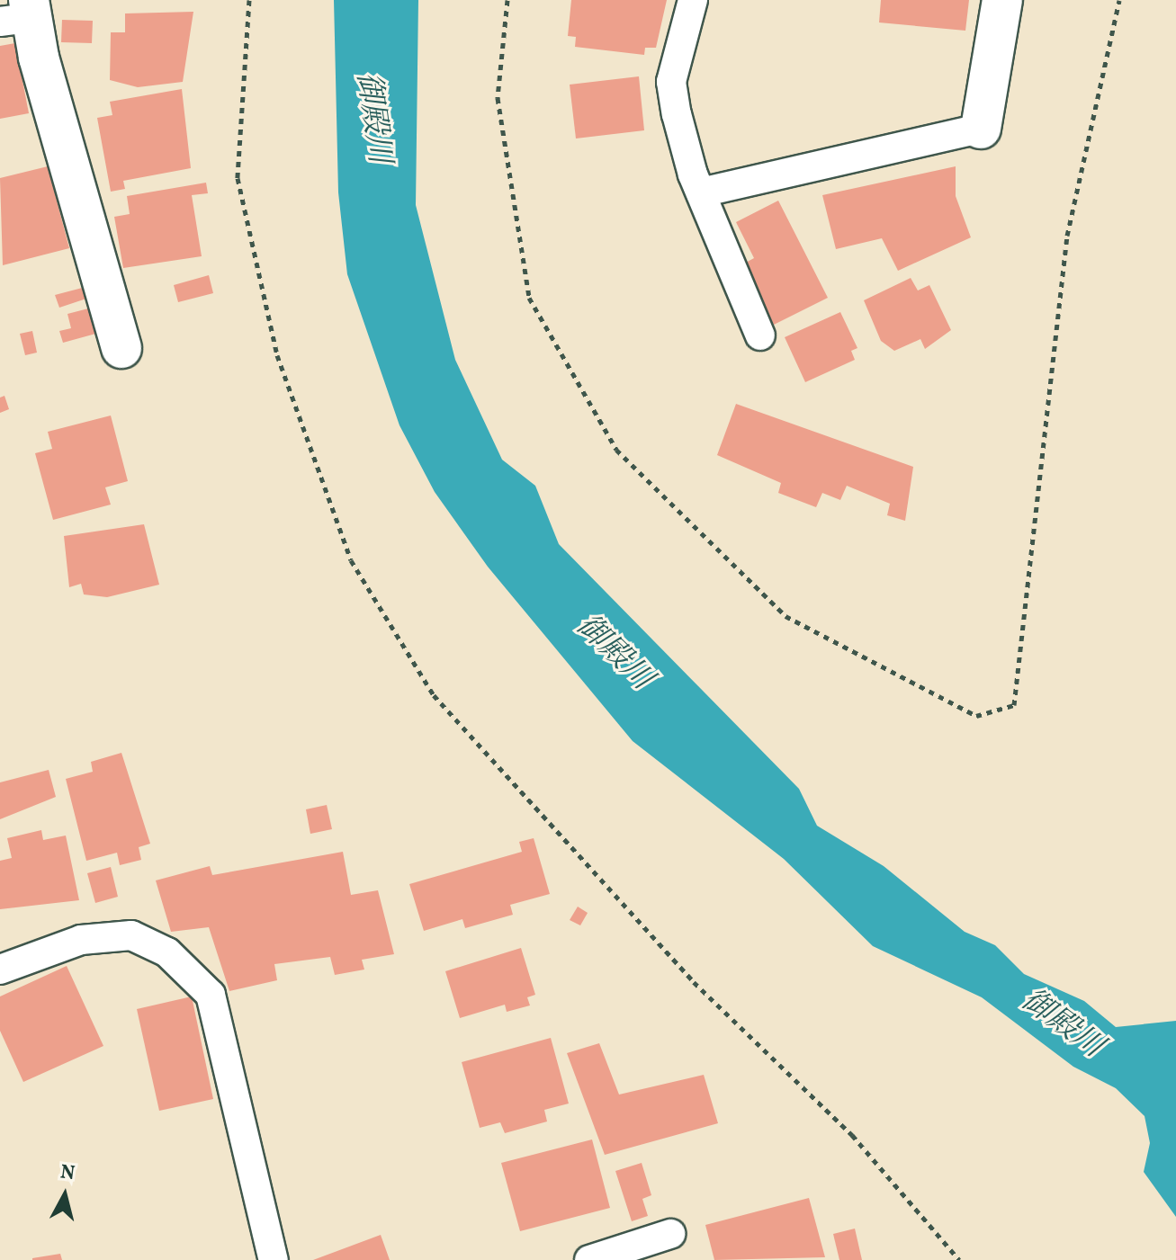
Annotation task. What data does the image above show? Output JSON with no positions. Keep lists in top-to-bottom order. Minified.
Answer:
{"water":["御殿川"],"north":"top"}
